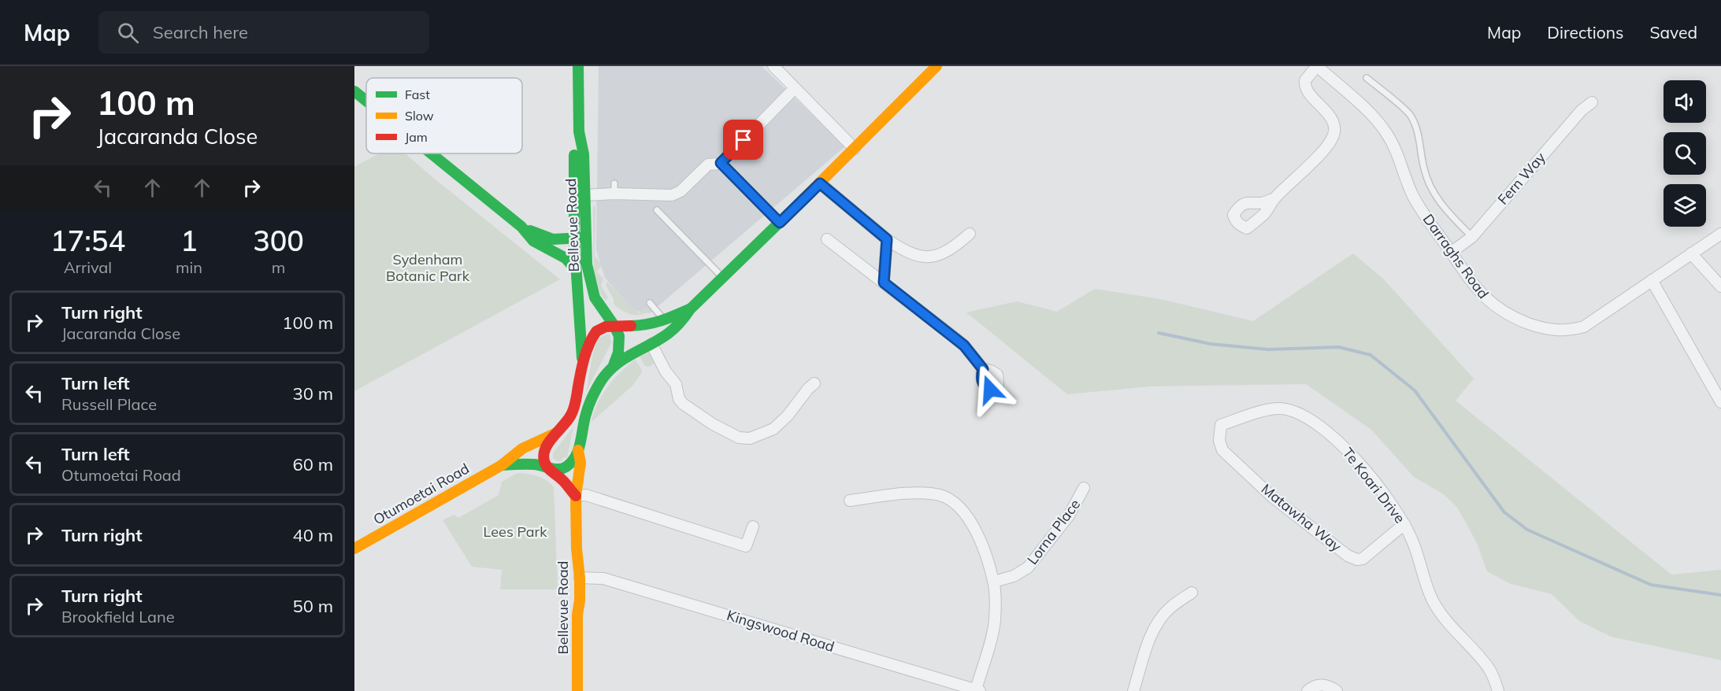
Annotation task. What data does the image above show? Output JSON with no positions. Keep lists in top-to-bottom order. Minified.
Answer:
{"streets":{"main road":["Bellevue Road","Otumoetai Road"],"street":["Fern Way","Darraghs Road","Te Koari Drive","Matawha Way","Lorna Place","Kingswood Road"]},"crossings":[["Fern Way","Darraghs Road"],["Bellevue Road","Otumoetai Road"],["Bellevue Road","Kingswood Road"],["Te Koari Drive","Matawha Way"]],"parks":["Sydenham Botanic Park","Lees Park"],"legend":["Fast","Slow","Jam"],"page":{"header":"Map","search":"Search here","nav":["Map","Directions","Saved"],"turn":["100 m","Jacaranda Close"],"eta":["17:54","Arrival","1","min","300","m"],"list":[{"name":"Turn right","note":"Jacaranda Close","value":"100 m"},{"name":"Turn left","note":"Russell Place","value":"30 m"},{"name":"Turn left","note":"Otumoetai Road","value":"60 m"},{"name":"Turn right","value":"40 m"},{"name":"Turn right","note":"Brookfield Lane","value":"50 m"}]}}
